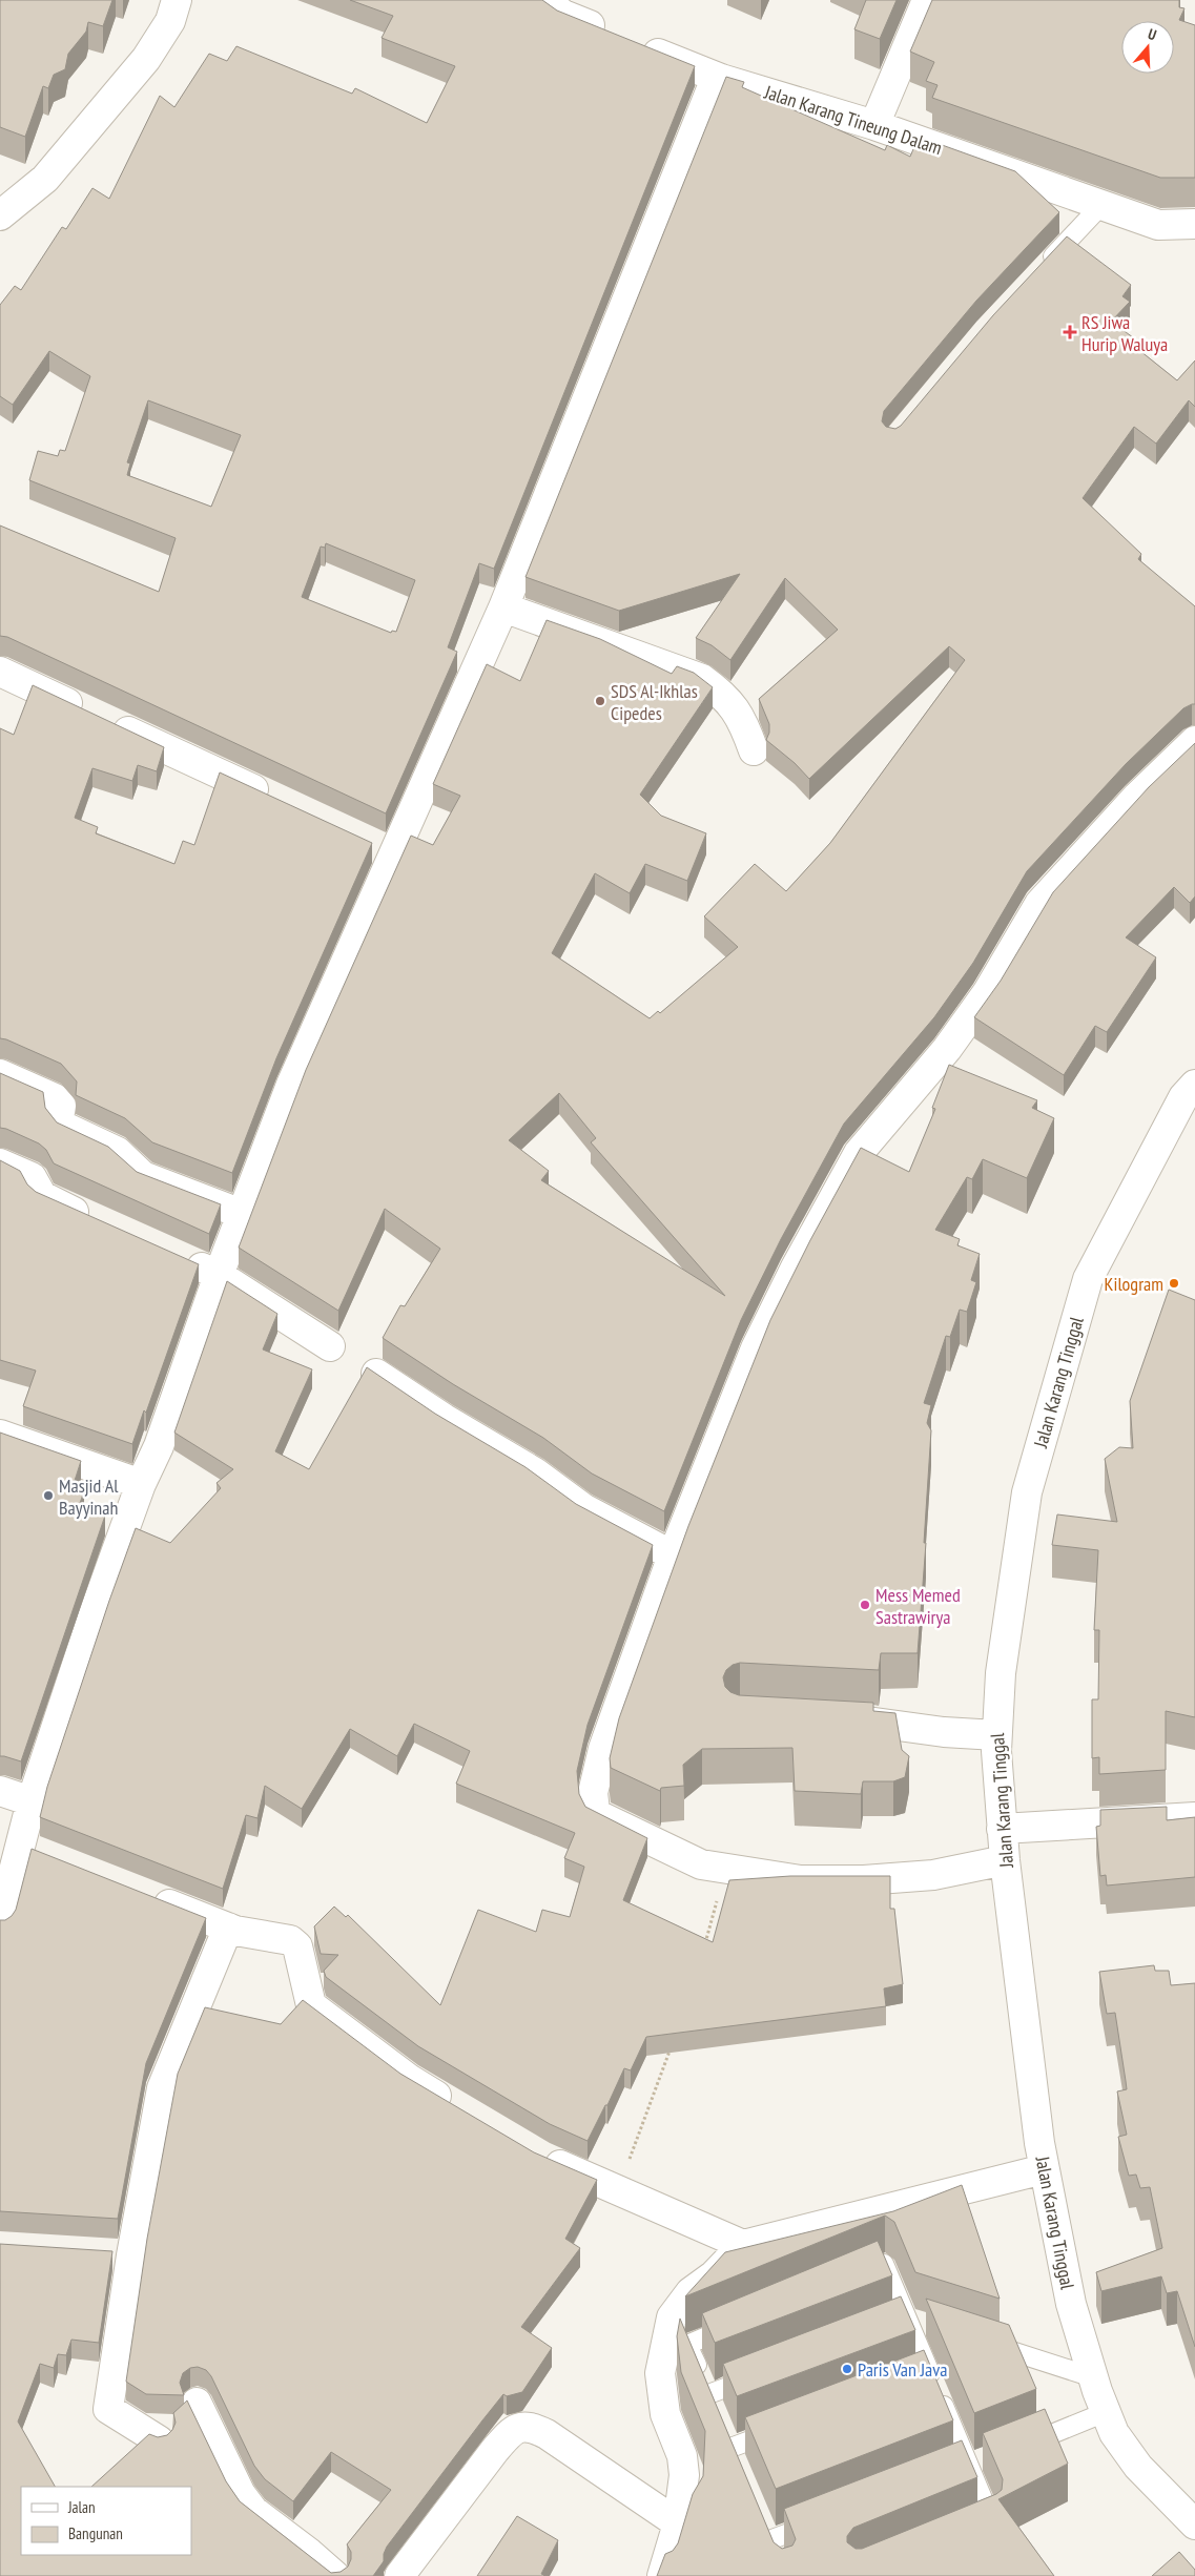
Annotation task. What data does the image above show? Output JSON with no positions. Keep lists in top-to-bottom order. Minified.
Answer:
{"streets":{"street":["Jalan Karang Tineung Dalam","Jalan Karang Tinggal"]},"places":{"health":["RS Jiwa Hurip Waluya"],"other":["SDS Al-Ikhlas Cipedes","Kilogram","Masjid Al Bayyinah","Mess Memed Sastrawirya","Paris Van Java"]},"legend":["Jalan","Bangunan"],"north":"top"}
